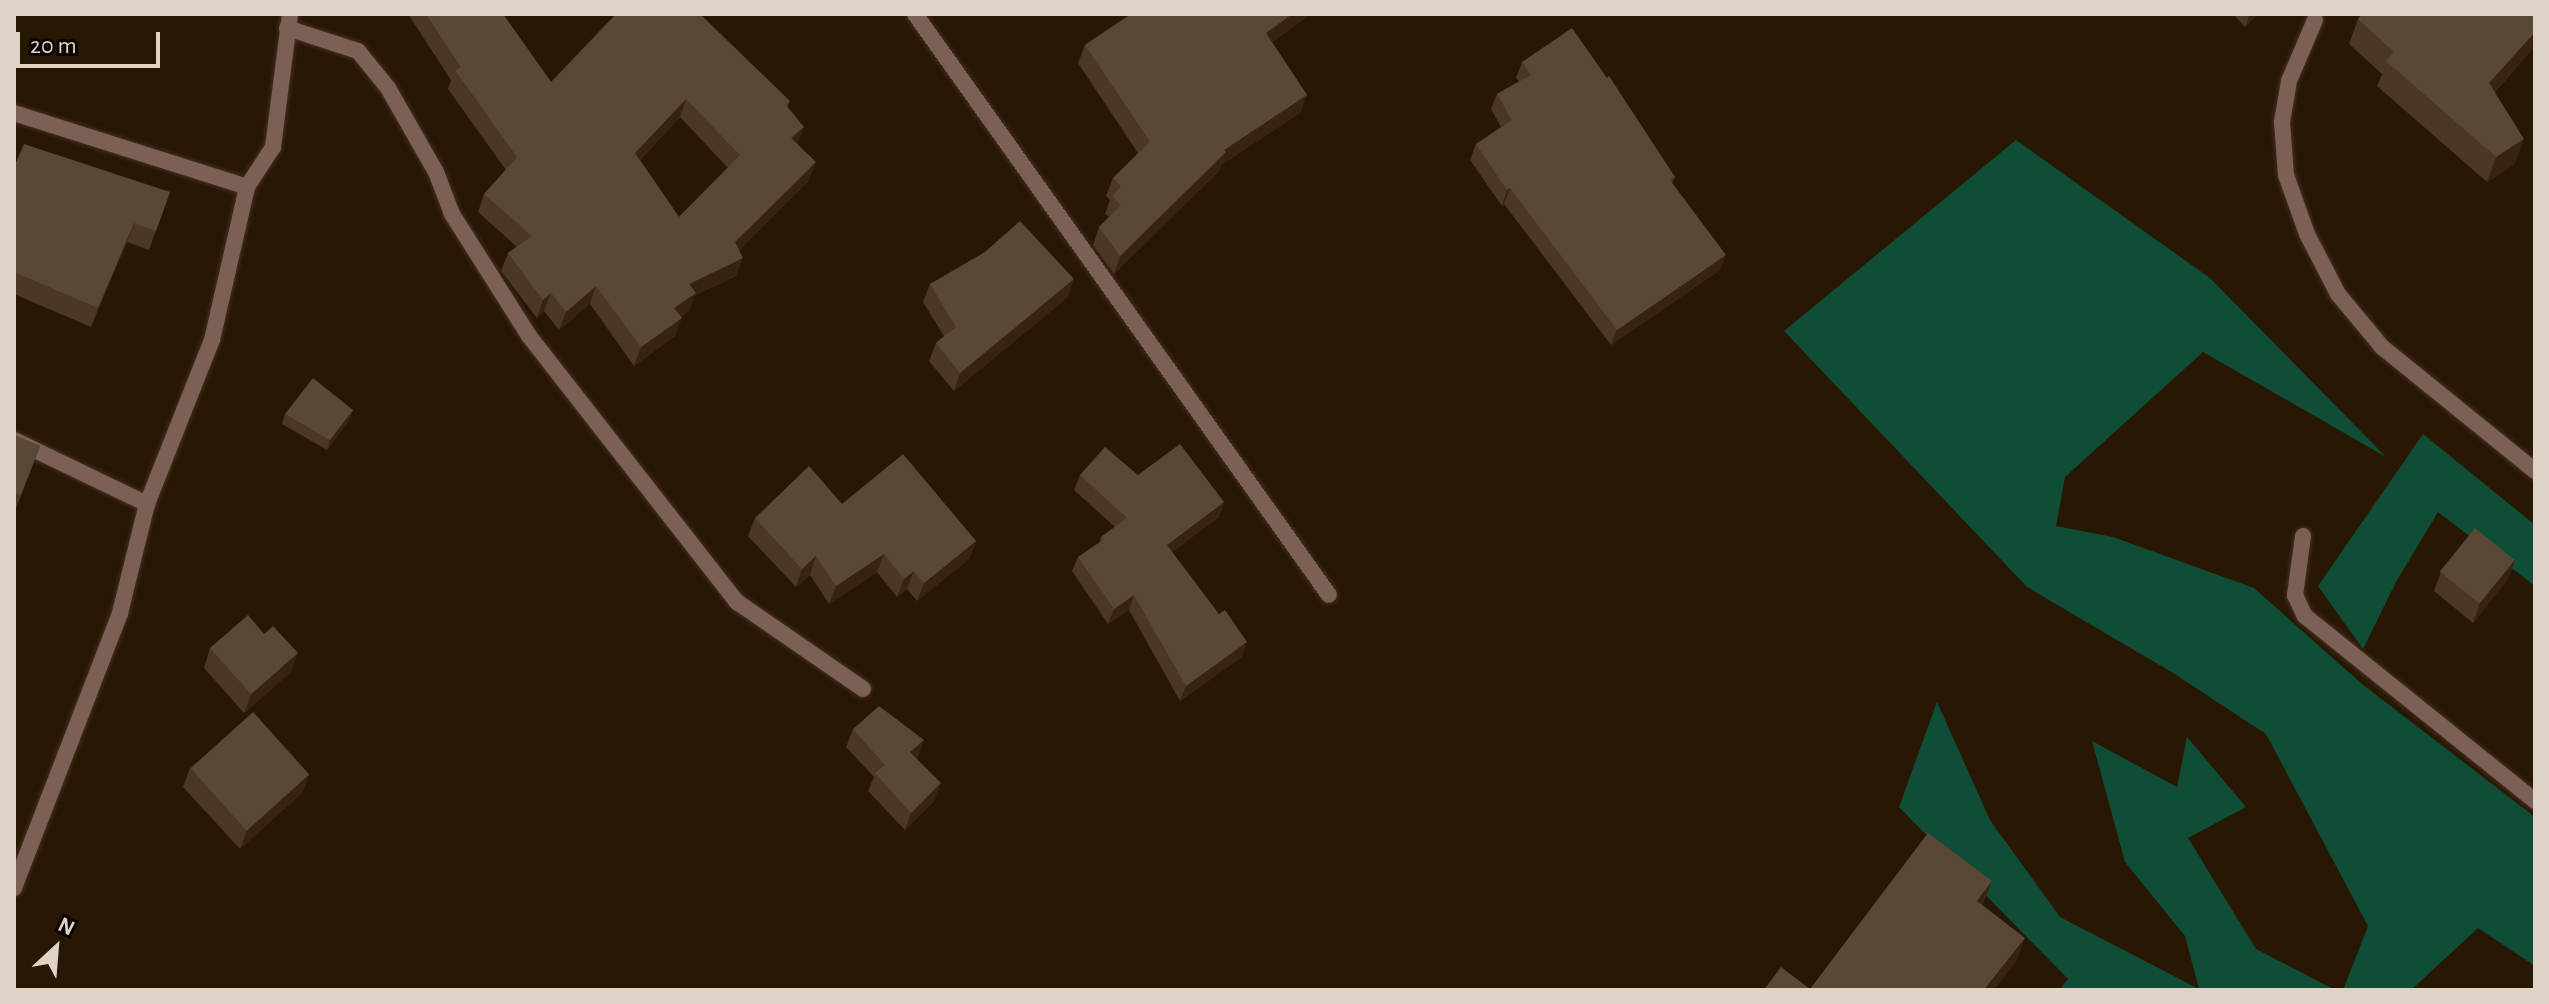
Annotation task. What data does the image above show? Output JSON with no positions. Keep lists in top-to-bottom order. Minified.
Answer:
{"scale_bar":"20 m","north":"top right"}
